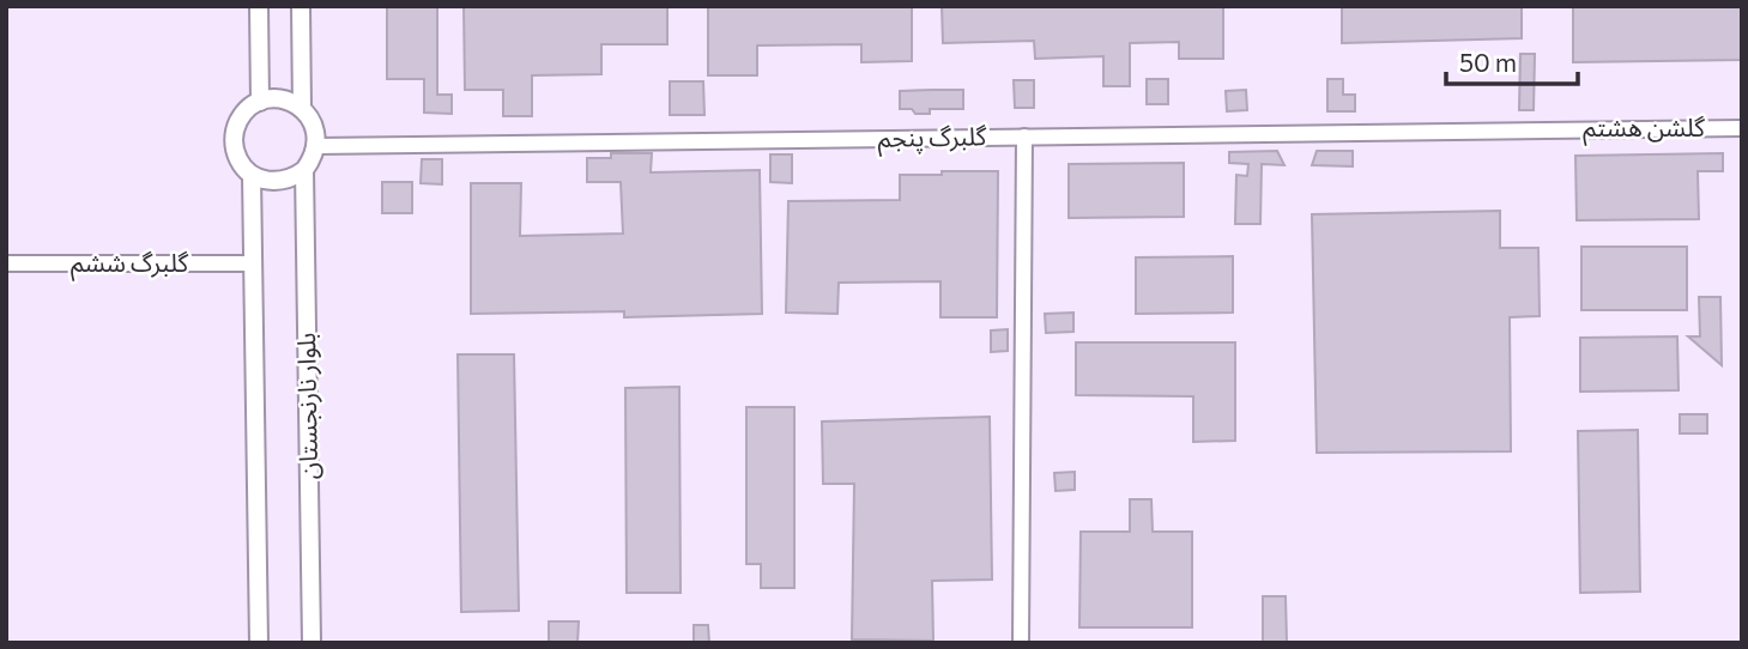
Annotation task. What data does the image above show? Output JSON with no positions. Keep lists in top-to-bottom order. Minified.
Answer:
{"streets":{"street":["گلشن هشتم","گلبرگ پنجم","گلبرگ ششم","بلوار نارنجستان"]},"crossings":[["گلشن هشتم","گلبرگ پنجم"],["گلبرگ پنجم","بلوار نارنجستان"]],"scale_bar":"50 m"}
